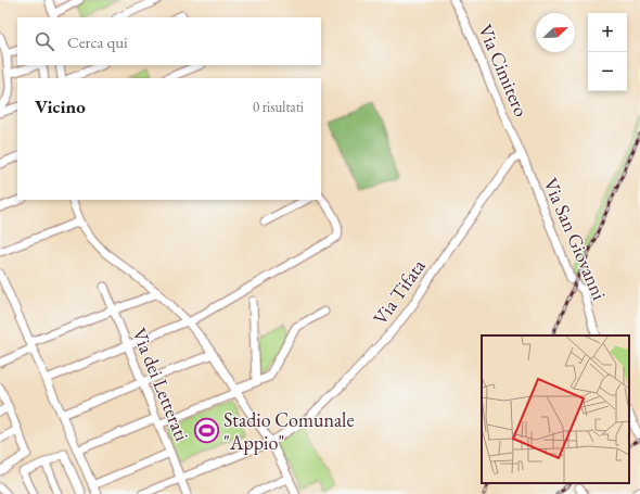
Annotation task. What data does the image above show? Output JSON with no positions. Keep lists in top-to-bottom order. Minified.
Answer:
{"streets":{"street":["Via Cimitero","Via San Giovanni","Via Tifata","Via dei Letterati"]},"crossings":[["Via Cimitero","Via San Giovanni"],["Via Cimitero","Via Tifata"],["Via San Giovanni","Via Tifata"],["Via Tifata","Via dei Letterati"]],"places":{"sports":["Stadio Comunale \"Appio\""]},"north":"top right","page":{"map_buttons":["+","−"],"search":"Cerca qui","heading":["Vicino","0 risultati"]}}
